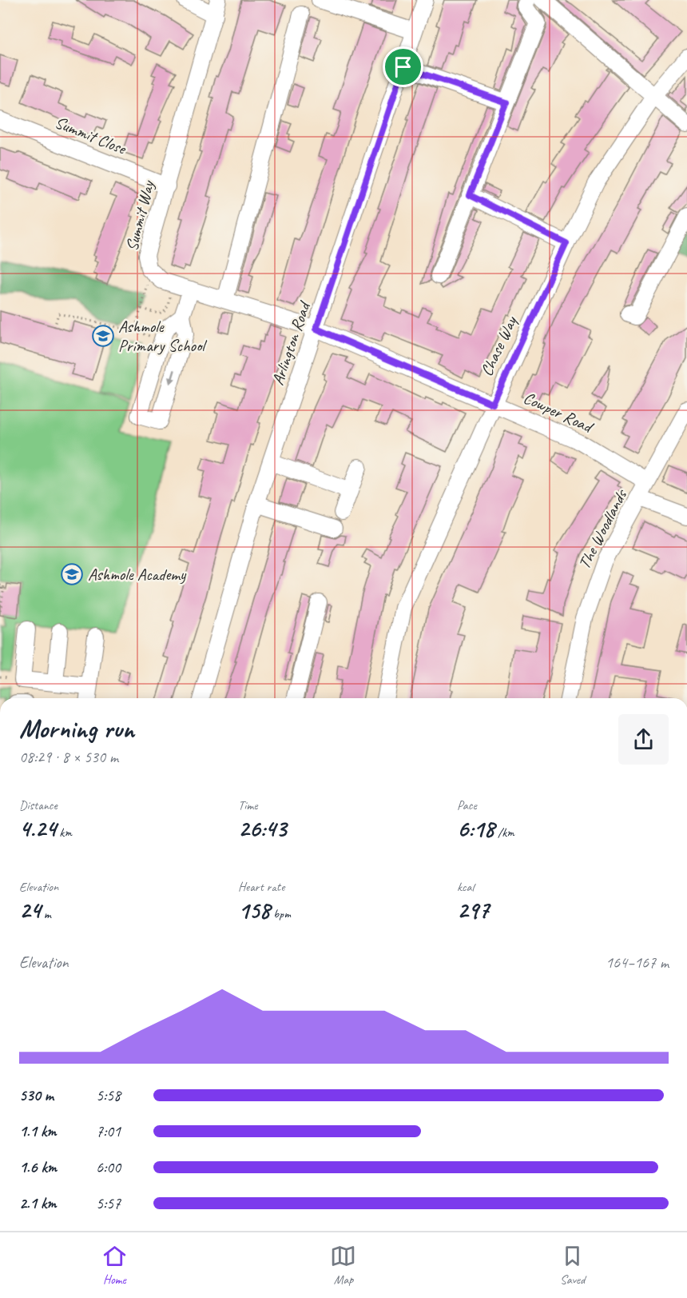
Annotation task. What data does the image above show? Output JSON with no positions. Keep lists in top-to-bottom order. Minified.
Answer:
{"streets":{"street":["Summit Close","Summit Way","Arlington Road","Chase Way","Cowper Road","The Woodlands"]},"crossings":[["Summit Close","Summit Way"],["Arlington Road","Cowper Road"],["Chase Way","Cowper Road"],["Cowper Road","The Woodlands"]],"places":{"school or university":["Ashmole Primary School","Ashmole Academy"]},"page":{"heading":["Morning run","08:29 · 8 × 530 m"],"stats":[["Distance","4.24 km"],["Time","26:43"],["Pace","6:18 /km"],["Elevation","24 m"],["Heart rate","158 bpm"],["kcal","297"]],"chart":["Elevation","164–167 m"],"list":[{"name":"530 m","note":"5:58"},{"name":"1.1 km","note":"7:01"},{"name":"1.6 km","note":"6:00"},{"name":"2.1 km","note":"5:57"}],"tabs":["Home","Map","Saved"]}}
